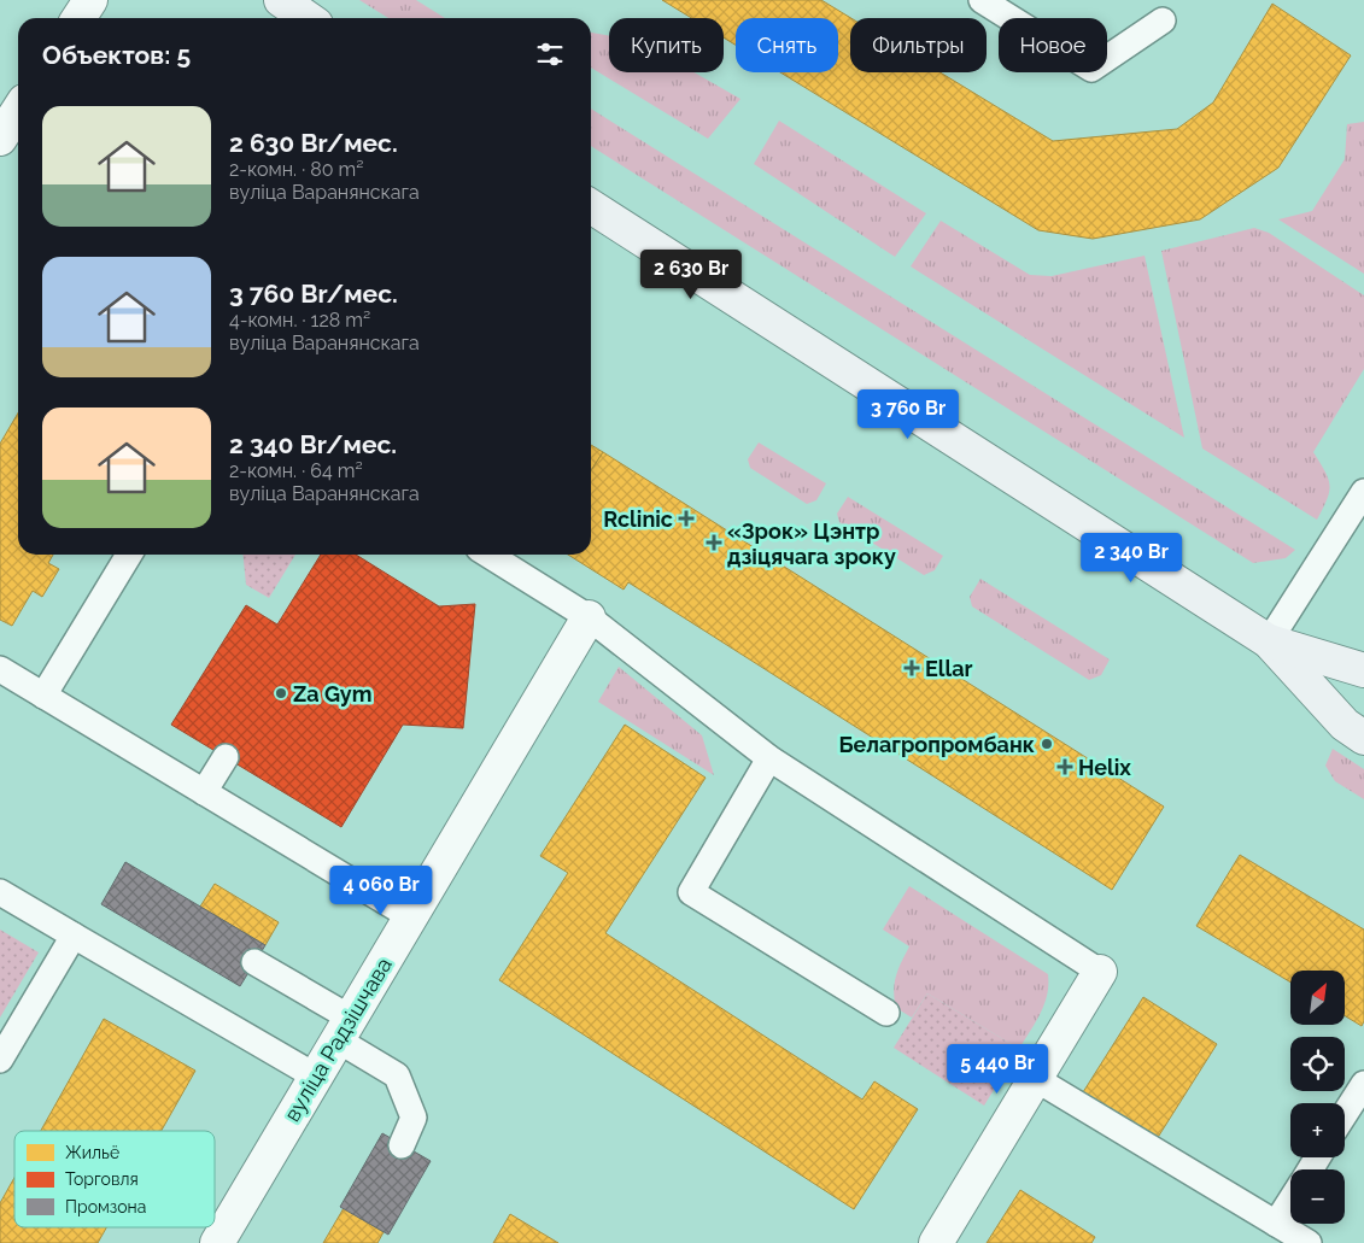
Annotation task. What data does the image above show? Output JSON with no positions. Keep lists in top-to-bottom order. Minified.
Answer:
{"streets":{"street":["вуліца Радзішчава"]},"places":{"health":["Rclinic","«Зрок» Цэнтр дзіцячага зроку","Ellar","Helix"],"other":["Za Gym","Белагропромбанк"]},"legend":["Жильё","Торговля","Промзона"],"north":"top right","page":{"chip":["Купить","Снять","Фильтры","Новое"],"heading":"Объектов: 5","list":[{"name":"2 630 Br/мес.","note":"2-комн. · 80 m² · вуліца Варанянскага"},{"name":"3 760 Br/мес.","note":"4-комн. · 128 m² · вуліца Варанянскага"},{"name":"2 340 Br/мес.","note":"2-комн. · 64 m² · вуліца Варанянскага"}],"price":["2 630 Br","3 760 Br","2 340 Br","4 060 Br","5 440 Br"],"map_buttons":["+","−"]}}
